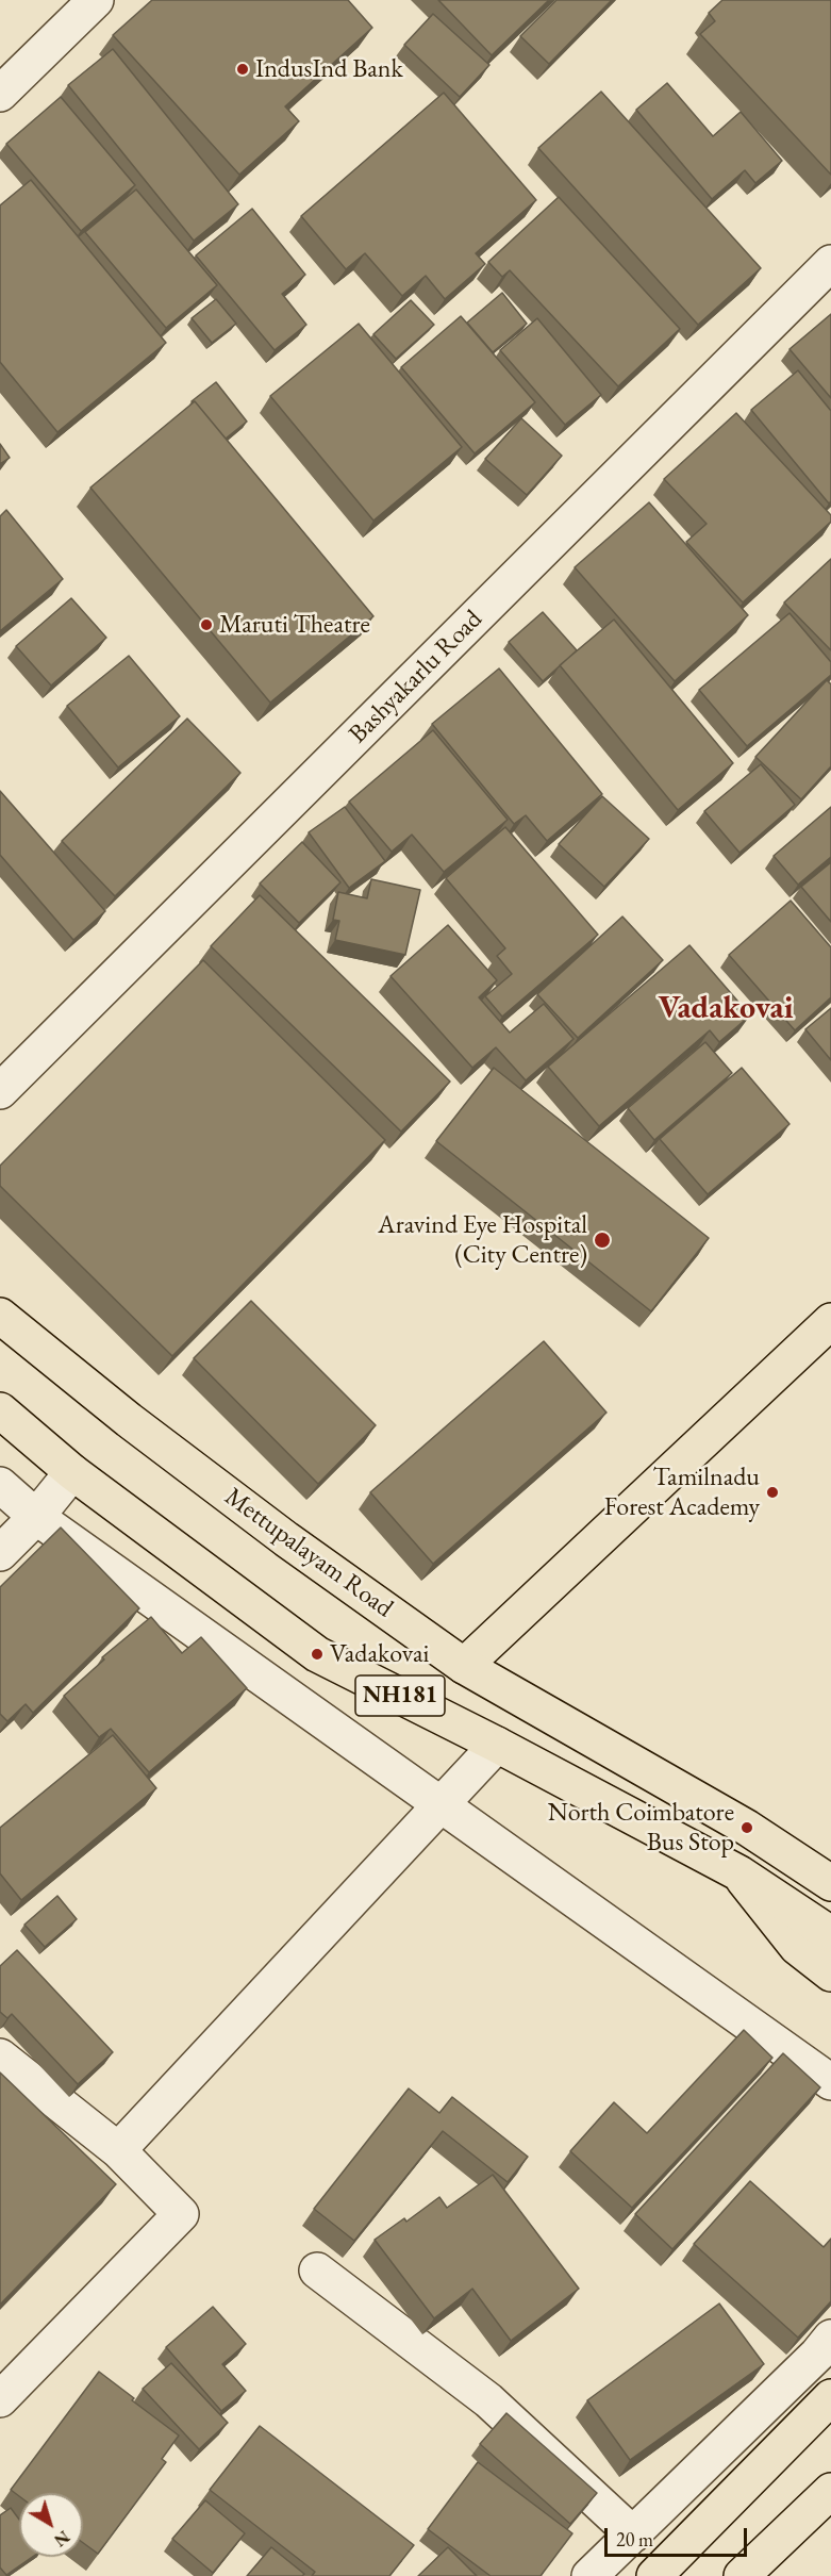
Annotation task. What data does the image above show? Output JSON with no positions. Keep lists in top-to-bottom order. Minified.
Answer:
{"streets":{"main road":["Mettupalayam Road","NH181"],"street":["Bashyakarlu Road"]},"districts":["Vadakovai"],"places":["IndusInd Bank","Maruti Theatre","Aravind Eye Hospital (City Centre)","Tamilnadu Forest Academy","Vadakovai","North Coimbatore Bus Stop"],"scale_bar":"20 m","north":"bottom right"}
